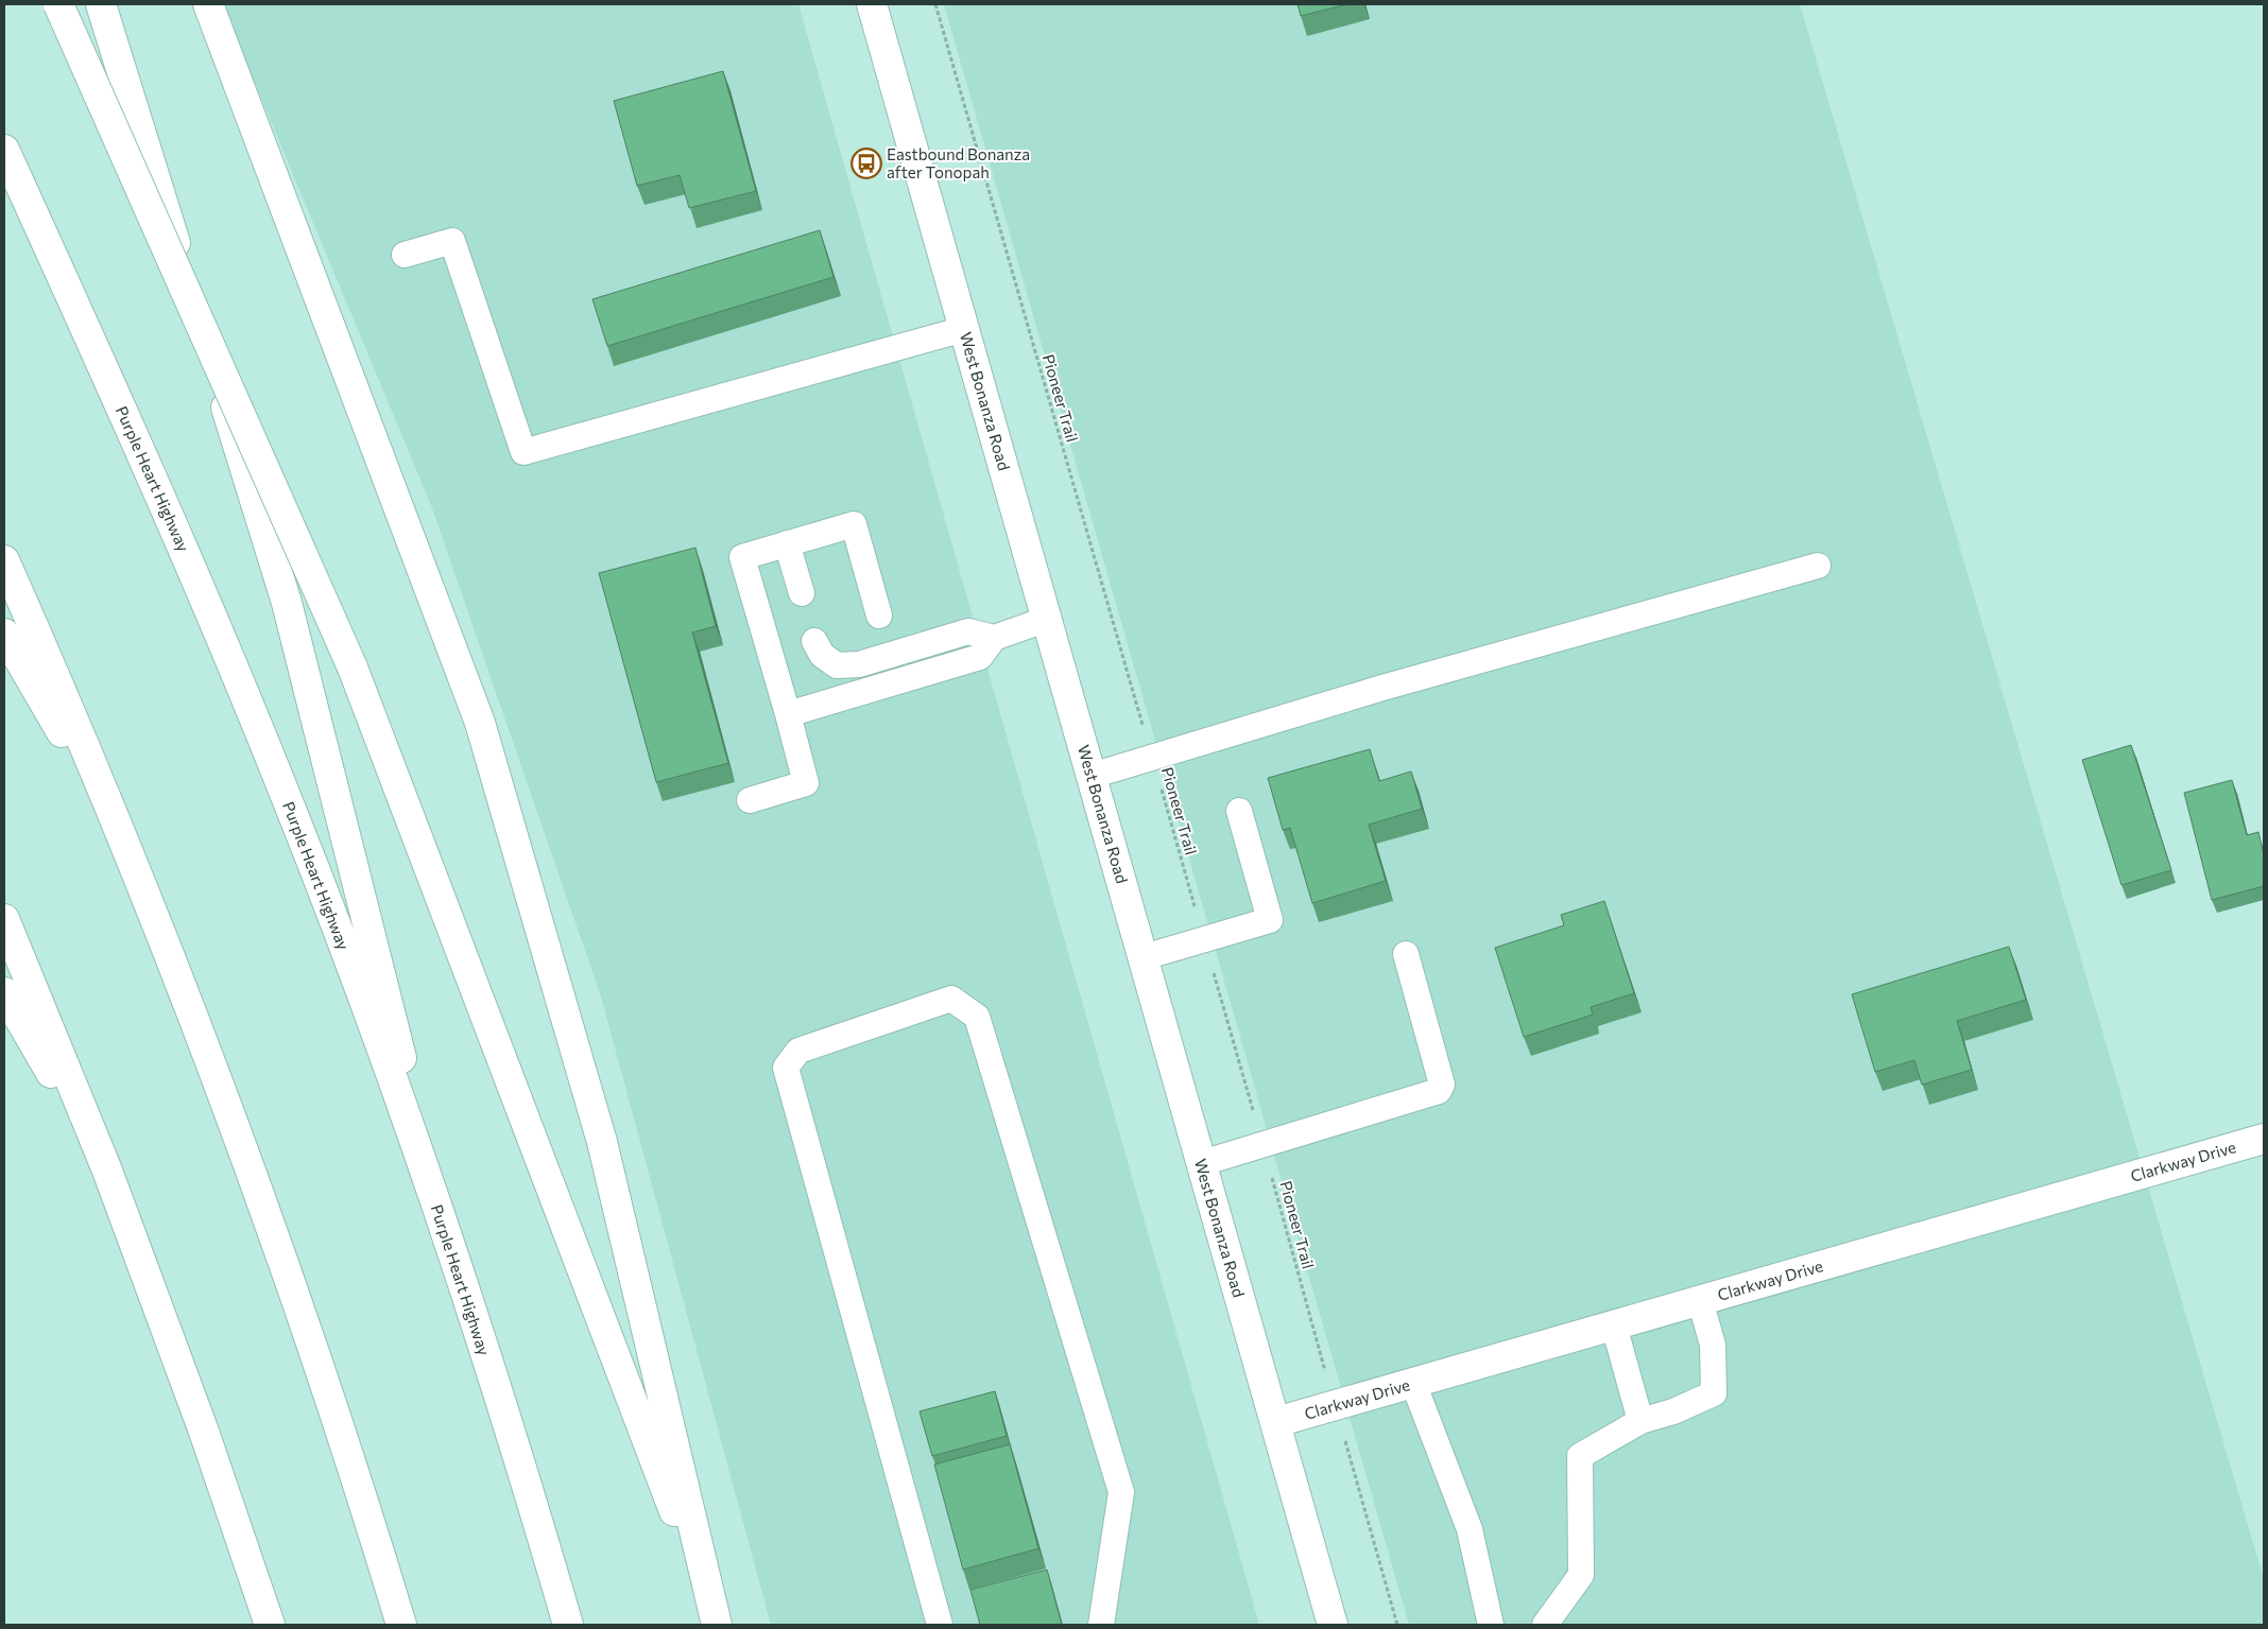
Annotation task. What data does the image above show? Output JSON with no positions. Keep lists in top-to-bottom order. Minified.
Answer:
{"streets":{"main road":["West Bonanza Road","Purple Heart Highway","Clarkway Drive"],"path":["Pioneer Trail"]},"crossings":[["Pioneer Trail","Clarkway Drive"],["West Bonanza Road","Clarkway Drive"]],"places":{"bus stop":["Eastbound Bonanza after Tonopah"]}}
